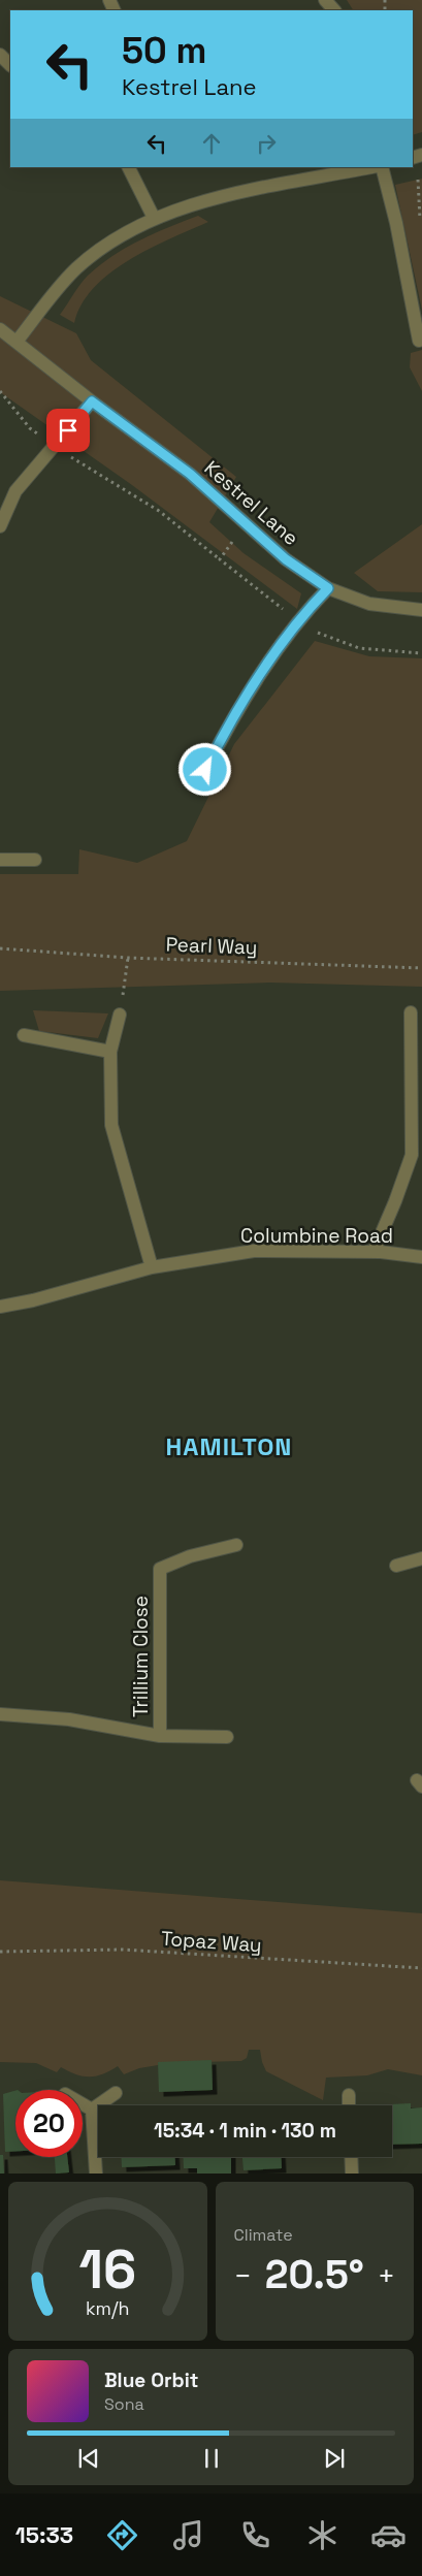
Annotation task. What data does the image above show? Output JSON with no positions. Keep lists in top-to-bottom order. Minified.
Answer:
{"streets":{"street":["Kestrel Lane","Columbine Road","Trillium Close"],"path":["Pearl Way","Topaz Way"]},"districts":["HAMILTON"],"page":{"turn":["50 m","Kestrel Lane"],"limit":"20","trip":"15:34 · 1 min · 130 m","tile":"Climate","heat":["−","20.5°","+"],"song":["Blue Orbit","Sona"],"tabs":"15:33","gauge":["16","km/h"]}}
